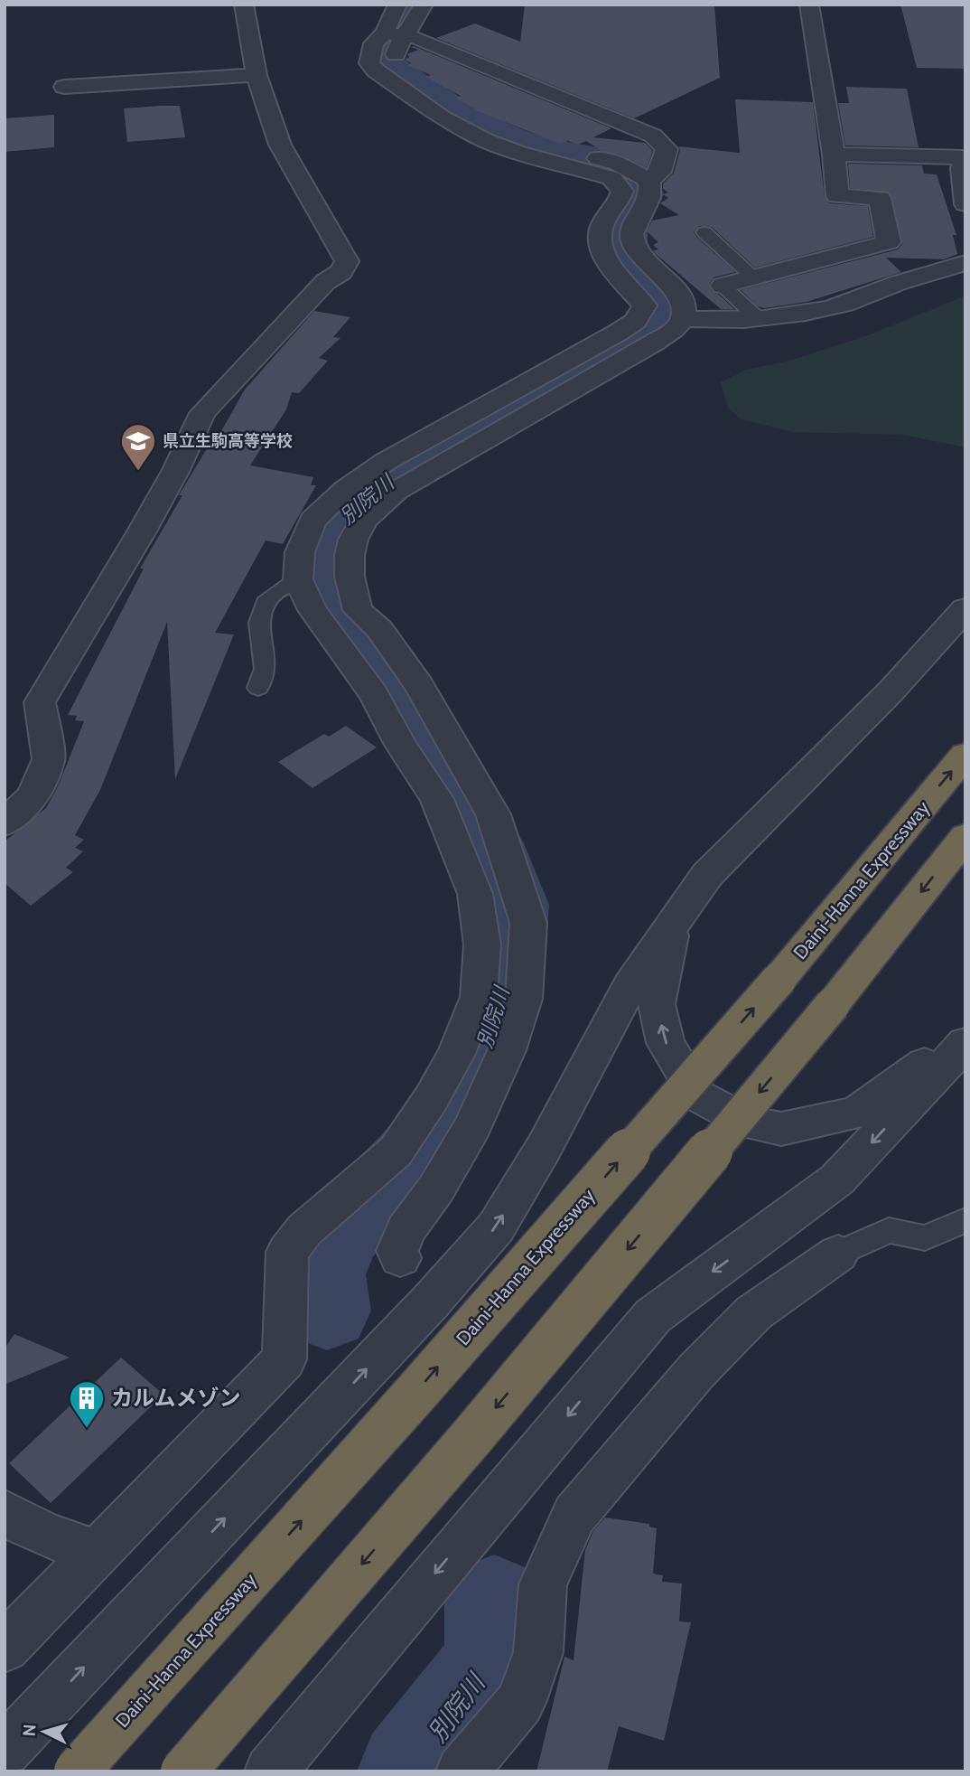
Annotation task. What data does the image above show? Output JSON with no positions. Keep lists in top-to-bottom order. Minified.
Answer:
{"streets":{"highway":["Daini-Hanna Expressway"]},"water":["別院川"],"places":{"school or university":["県立生駒高等学校"],"building":["カルムメゾン"]},"north":"left"}
